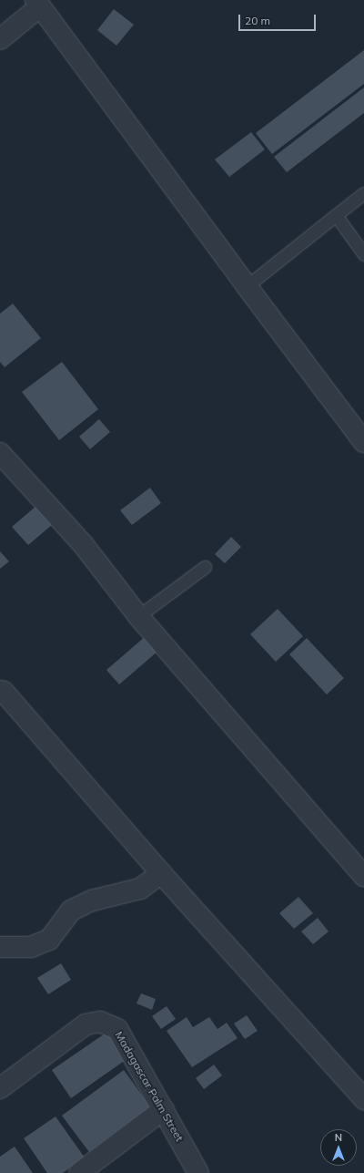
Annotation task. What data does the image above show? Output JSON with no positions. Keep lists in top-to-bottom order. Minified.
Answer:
{"streets":{"street":["Madagascar Palm Street"]},"scale_bar":"20 m","north":"top"}
